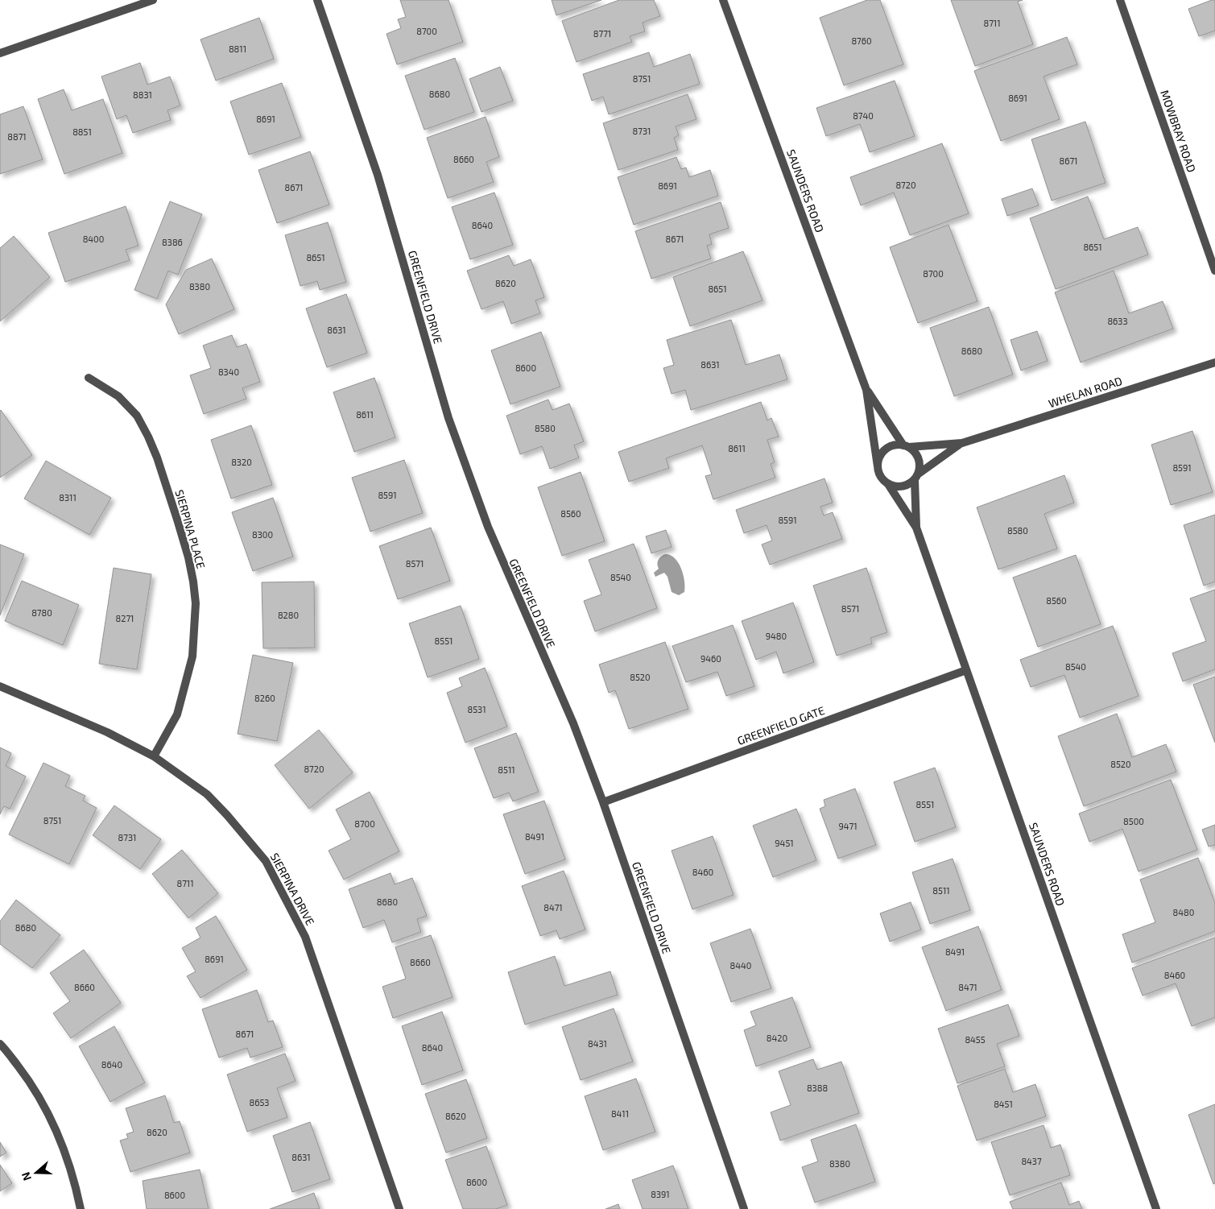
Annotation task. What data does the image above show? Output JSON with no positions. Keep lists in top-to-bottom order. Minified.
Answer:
{"streets":{"street":["MOWBRAY ROAD","SAUNDERS ROAD","GREENFIELD DRIVE","WHELAN ROAD","SIERPINA PLACE","GREENFIELD GATE","SIERPINA DRIVE"]},"crossings":[["SAUNDERS ROAD","WHELAN ROAD"],["SAUNDERS ROAD","GREENFIELD GATE"],["GREENFIELD DRIVE","GREENFIELD GATE"],["SIERPINA PLACE","SIERPINA DRIVE"]],"house_numbers":["8711","8700","8771","8760","8811","8751","8680","8831","8691","8740","8691","8731","8851","8871","8660","8671","8720","8691","8671","8640","8400","8671","8386","8651","8651","8700","8620","8380","8651","8633","8631","8680","8631","8600","8340","8611","8580","8611","8320","8591","8591","8311","8560","8591","8580","8300","8571","8540","8560","8571","8780","8280","8271","9480","8551","9460","8540","8520","8260","8531","8520","8720","8511","8551","8751","8500","8700","9471","8491","8731","9451","8460","8711","8511","8680","8471","8480","8680","8491","8691","8660","8440","8460","8660","8471","8671","8420","8455","8431","8640","8640","8388","8653","8451","8411","8620","8620","8631","8437","8380","8600","8391","8600"],"north":"left"}
